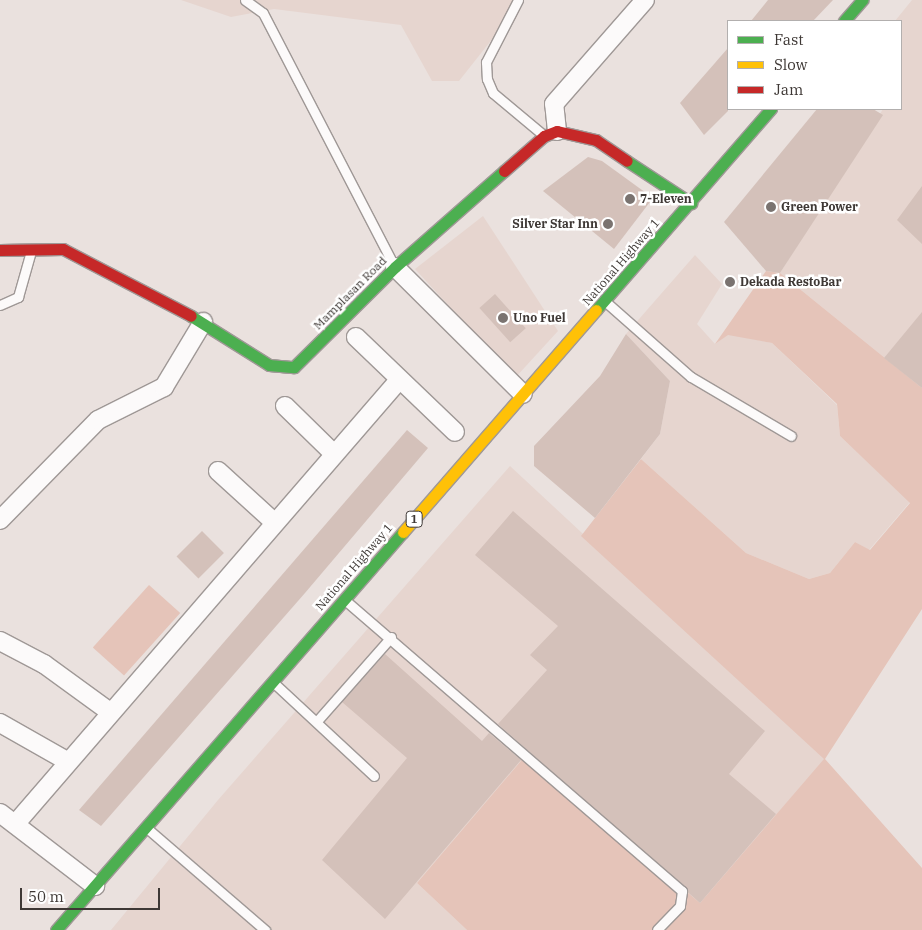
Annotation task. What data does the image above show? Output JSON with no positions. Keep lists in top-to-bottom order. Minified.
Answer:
{"streets":{"main road":["National Highway 1","Mamplasan Road","1"]},"places":["7-Eleven","Green Power","Silver Star Inn","Dekada RestoBar","Uno Fuel"],"legend":["Fast","Slow","Jam"],"scale_bar":"50 m"}
